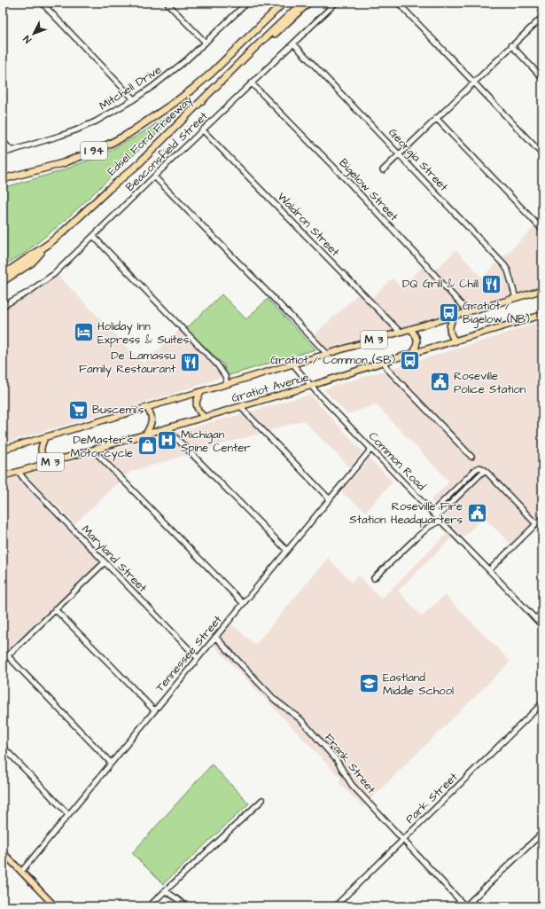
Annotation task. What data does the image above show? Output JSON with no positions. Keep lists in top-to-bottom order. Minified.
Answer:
{"streets":{"highway":["Edsel Ford Freeway","I 94"],"main road":["M 3","Gratiot Avenue"],"street":["Mitchell Drive","Beaconsfield Street","Georgia Street","Bigelow Street","Waldron Street","Common Road","Maryland Street","Tennessee Street","Frank Street","Park Street"]},"crossings":[["Beaconsfield Street","Georgia Street"],["Beaconsfield Street","Bigelow Street"],["Beaconsfield Street","Waldron Street"],["Georgia Street","Gratiot Avenue"],["Bigelow Street","Gratiot Avenue"],["Waldron Street","Gratiot Avenue"],["Gratiot Avenue","Common Road"],["Gratiot Avenue","Maryland Street"],["Common Road","Tennessee Street"],["Maryland Street","Tennessee Street"],["Tennessee Street","Frank Street"],["Frank Street","Park Street"]],"places":{"restaurant":["DQ Grill & Chill","De Lamassu Family Restaurant"],"bus stop":["Gratiot / Bigelow (NB)","Gratiot / Common (SB)"],"hotel":["Holiday Inn Express & Suites"],"public building":["Roseville Police Station","Roseville Fire Station Headquarters"],"supermarket":["Buscemi's"],"hospital":["Michigan Spine Center"],"shop":["DeMaster's Motorcycle"],"school or university":["Eastland Middle School"]},"north":"bottom left"}
